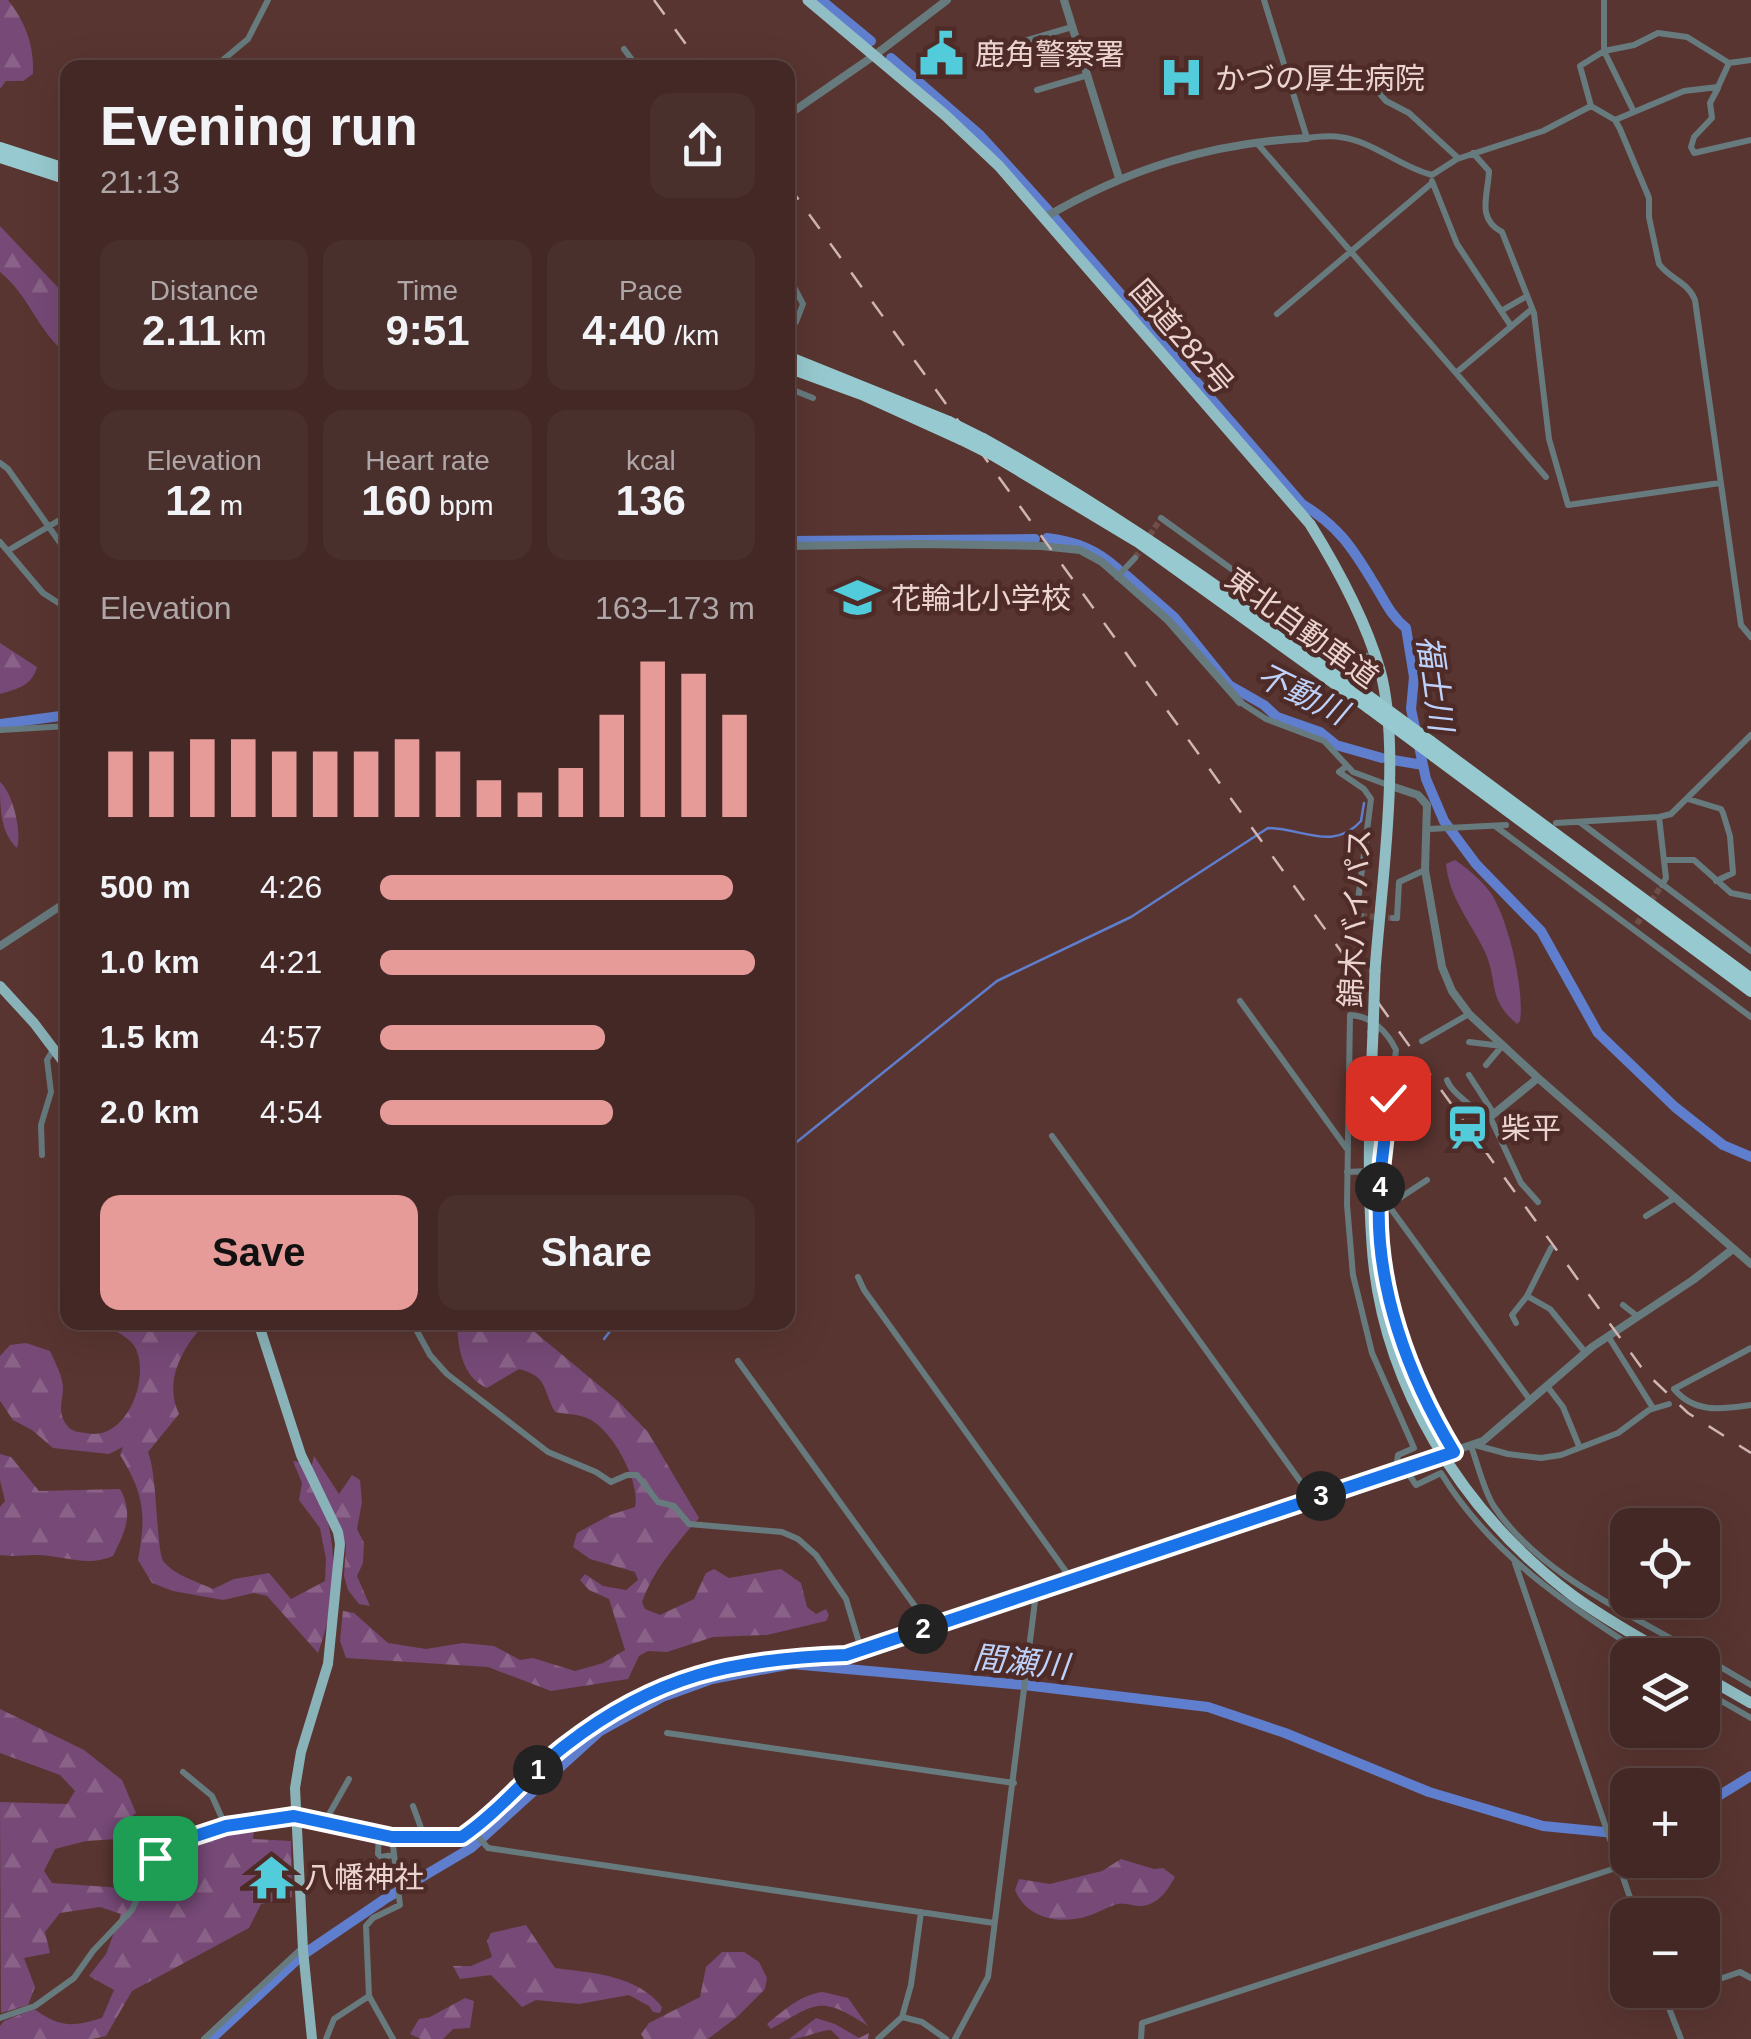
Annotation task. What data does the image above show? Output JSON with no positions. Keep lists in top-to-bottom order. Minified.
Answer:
{"streets":{"highway":["国道282号","東北自動車道","錦木バイパス"]},"crossings":[["国道282号","錦木バイパス"]],"water":["福士川","不動川","間瀬川"],"places":{"public building":["鹿角警察署"],"hospital":["かづの厚生病院"],"school or university":["花輪北小学校"],"station":["柴平"],"temple":["八幡神社"]},"page":{"heading":["Evening run","21:13"],"stats":[["Distance","2.11 km"],["Time","9:51"],["Pace","4:40 /km"],["Elevation","12 m"],["Heart rate","160 bpm"],["kcal","136"]],"chart":["Elevation","163–173 m"],"list":[{"name":"500 m","note":"4:26"},{"name":"1.0 km","note":"4:21"},{"name":"1.5 km","note":"4:57"},{"name":"2.0 km","note":"4:54"}],"pins":["4","3","2","1"],"buttons":["Save","Share"],"map_buttons":["+","−"]}}
